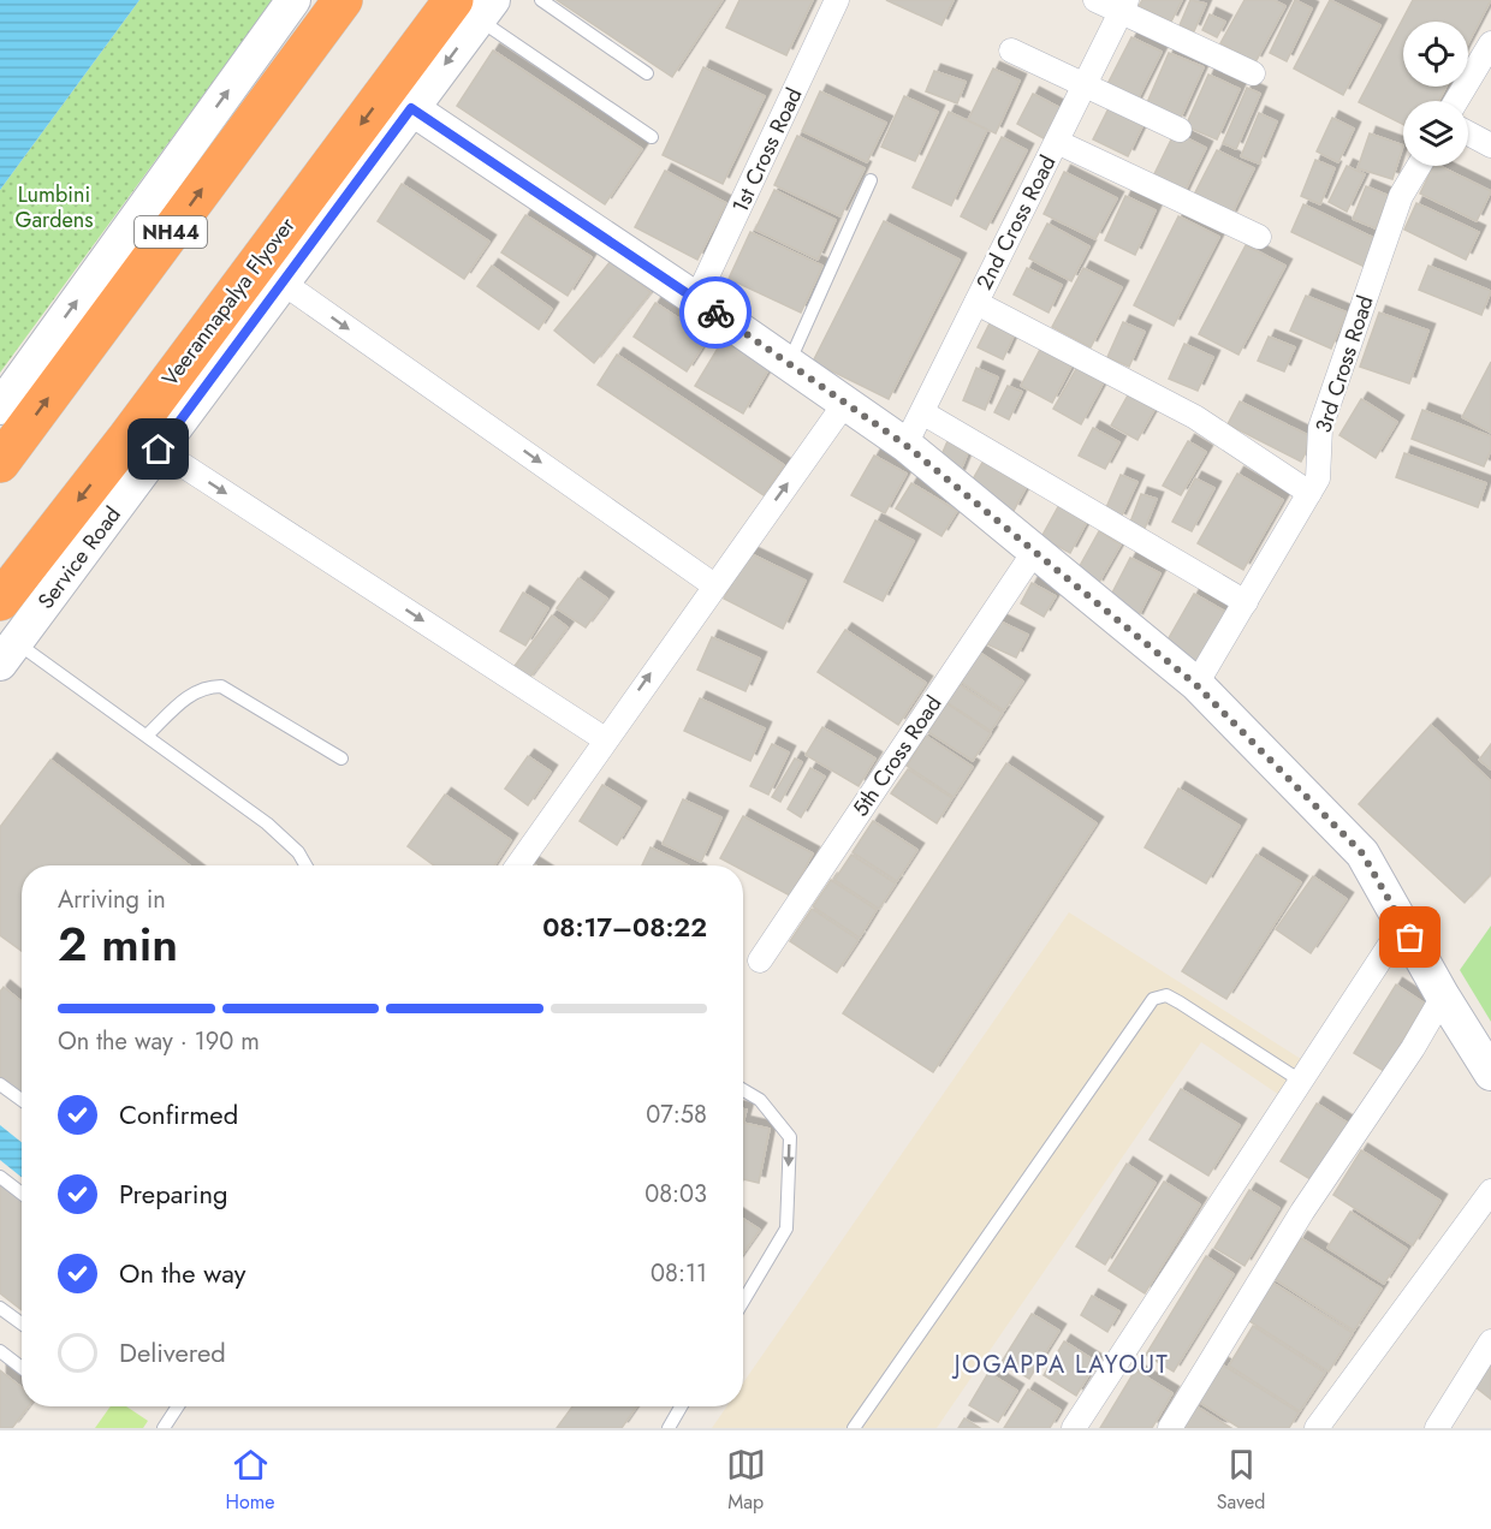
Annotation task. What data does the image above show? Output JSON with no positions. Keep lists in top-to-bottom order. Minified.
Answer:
{"streets":{"highway":["NH44","Veerannapalya Flyover"],"main road":["Service Road"],"street":["1st Cross Road","2nd Cross Road","3rd Cross Road","5th Cross Road"]},"crossings":[["Veerannapalya Flyover","Service Road"]],"districts":["JOGAPPA LAYOUT"],"parks":["Lumbini Gardens"],"page":{"heading":["2 min","Arriving in","08:17–08:22"],"bar":"On the way · 190 m","list":[["Confirmed","07:58"],["Preparing","08:03"],["On the way","08:11"],"Delivered"],"tabs":["Home","Map","Saved"]}}
